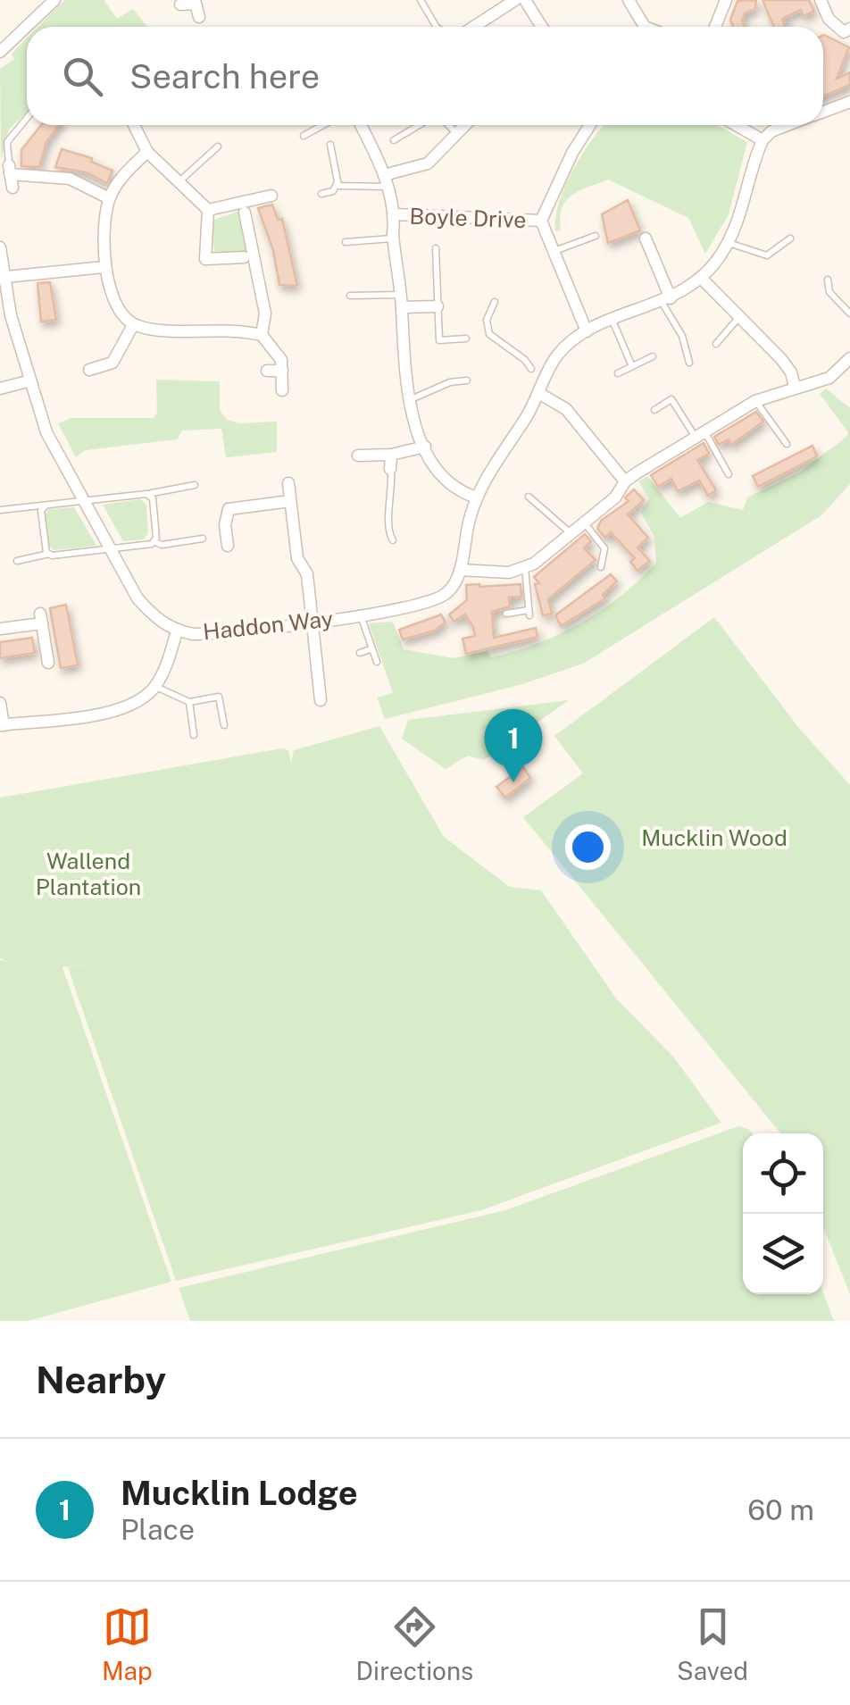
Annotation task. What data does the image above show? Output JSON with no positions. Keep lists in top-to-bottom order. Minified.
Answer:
{"streets":{"street":["Boyle Drive","Haddon Way"]},"parks":["Mucklin Wood","Wallend Plantation"],"page":{"search":"Search here","pins":"1","heading":"Nearby","list":[{"mark":"1","name":"Mucklin Lodge","note":"Place","value":"60 m"}],"nav":["Map","Directions","Saved"]}}
